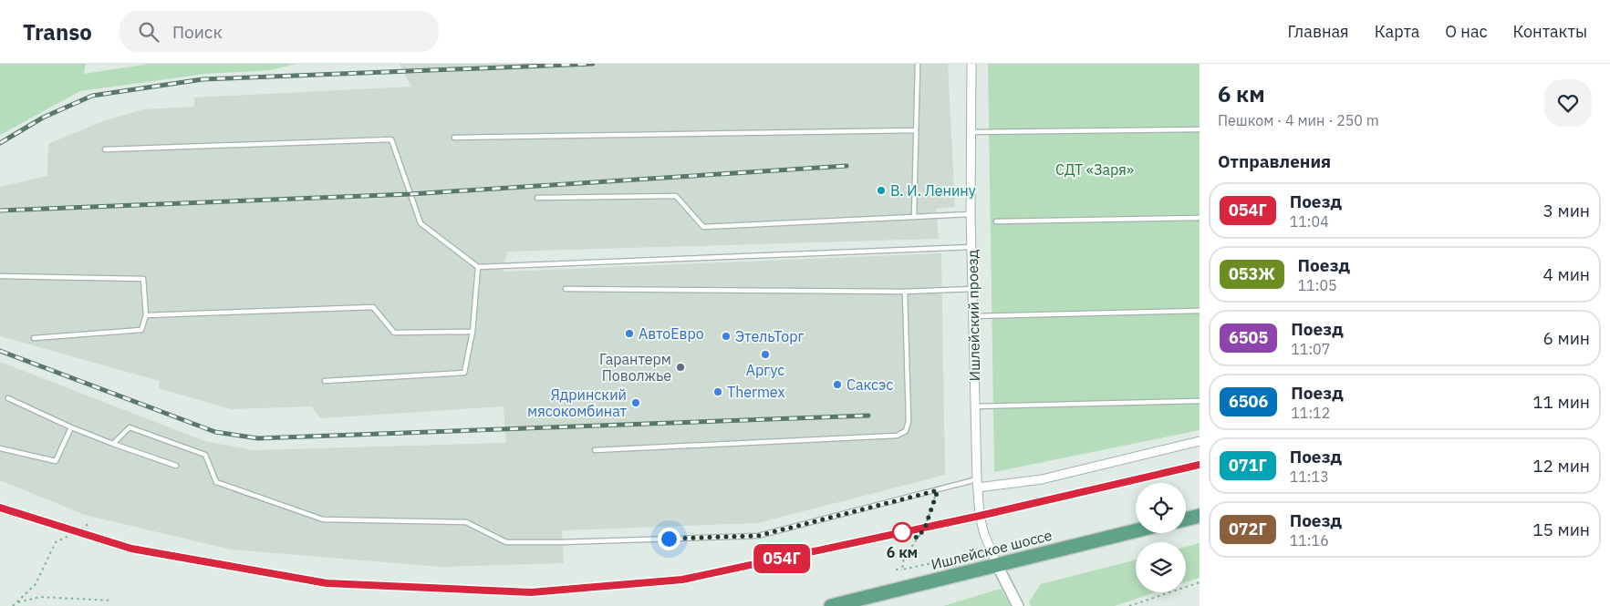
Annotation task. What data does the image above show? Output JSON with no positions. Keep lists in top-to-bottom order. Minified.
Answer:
{"streets":{"main road":["Ишлейское шоссе"],"street":["Ишлейский проезд"]},"crossings":[["Ишлейский проезд","Ишлейское шоссе"]],"parks":["СДТ «Заря»"],"places":["В. И. Ленину","АвтоЕвро","ЭтельТорг","Аргус","Гарантерм Поволжье","Саксэс","Thermex","Ядринский мясокомбинат","6 км"],"page":{"header":"Transo","search":"Поиск","nav":["Главная","Карта","О нас","Контакты"],"on_map":"054Г","heading":[["6 км","Пешком · 4 мин · 250 m"],"Отправления"],"list":[{"mark":"054Г","name":"Поезд","note":"11:04","value":"3 мин"},{"mark":"053Ж","name":"Поезд","note":"11:05","value":"4 мин"},{"mark":"6505","name":"Поезд","note":"11:07","value":"6 мин"},{"mark":"6506","name":"Поезд","note":"11:12","value":"11 мин"},{"mark":"071Г","name":"Поезд","note":"11:13","value":"12 мин"},{"mark":"072Г","name":"Поезд","note":"11:16","value":"15 мин"}]}}
